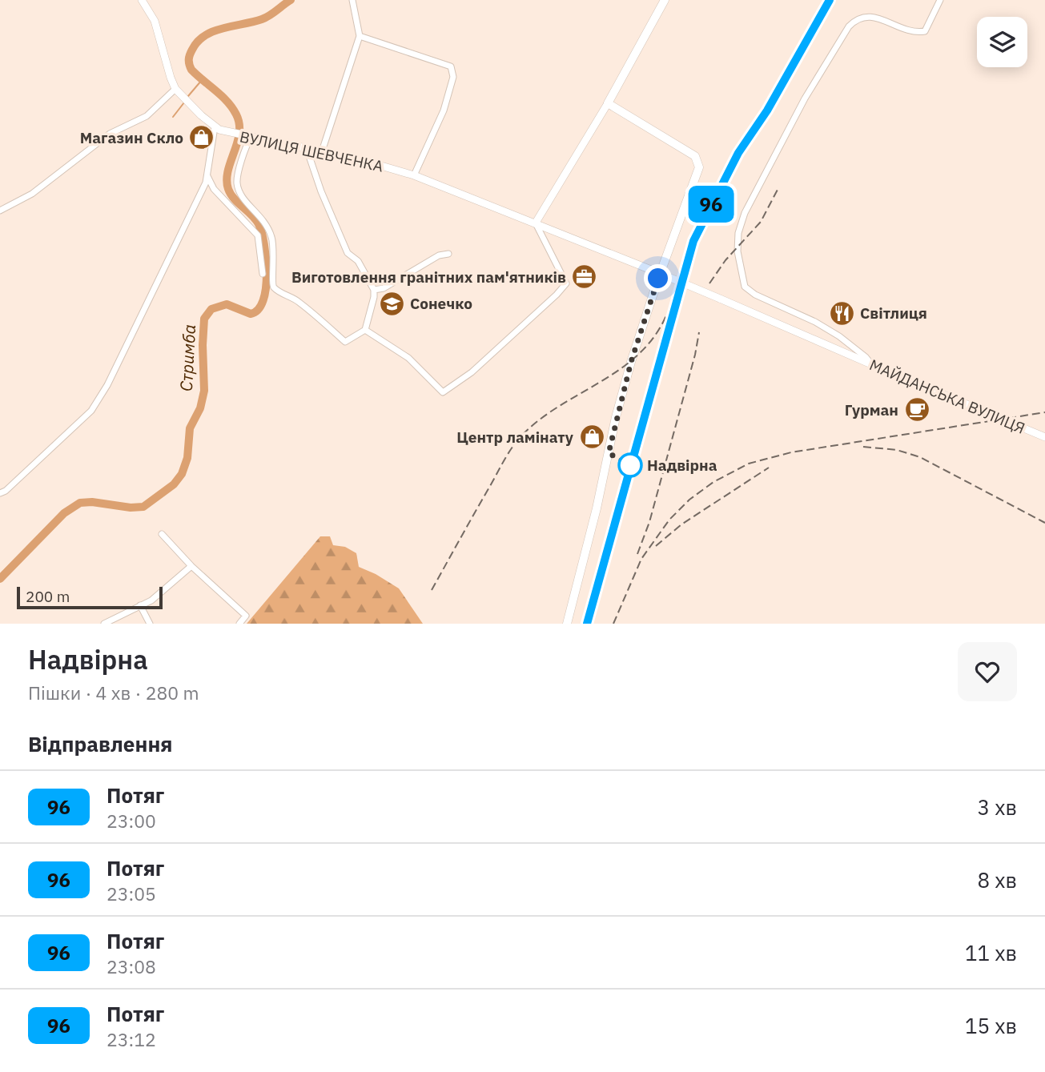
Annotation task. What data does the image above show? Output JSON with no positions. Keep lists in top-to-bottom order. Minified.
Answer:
{"streets":{"street":["ВУЛИЦЯ ШЕВЧЕНКА","МАЙДАНСЬКА ВУЛИЦЯ"]},"crossings":[["ВУЛИЦЯ ШЕВЧЕНКА","МАЙДАНСЬКА ВУЛИЦЯ"]],"water":["Стримба"],"places":{"shop":["Магазин Скло","Центр ламінату"],"office":["Виготовлення гранітних пам'ятників"],"school or university":["Сонечко"],"restaurant":["Світлиця"],"cafe":["Гурман"],"other":["Надвірна"]},"scale_bar":"200 m","page":{"on_map":"96","scale":"200 m","heading":[["Надвірна","Пішки · 4 хв · 280 m"],"Відправлення"],"list":[{"mark":"96","name":"Потяг","note":"23:00","value":"3 хв"},{"mark":"96","name":"Потяг","note":"23:05","value":"8 хв"},{"mark":"96","name":"Потяг","note":"23:08","value":"11 хв"},{"mark":"96","name":"Потяг","note":"23:12","value":"15 хв"}]}}
